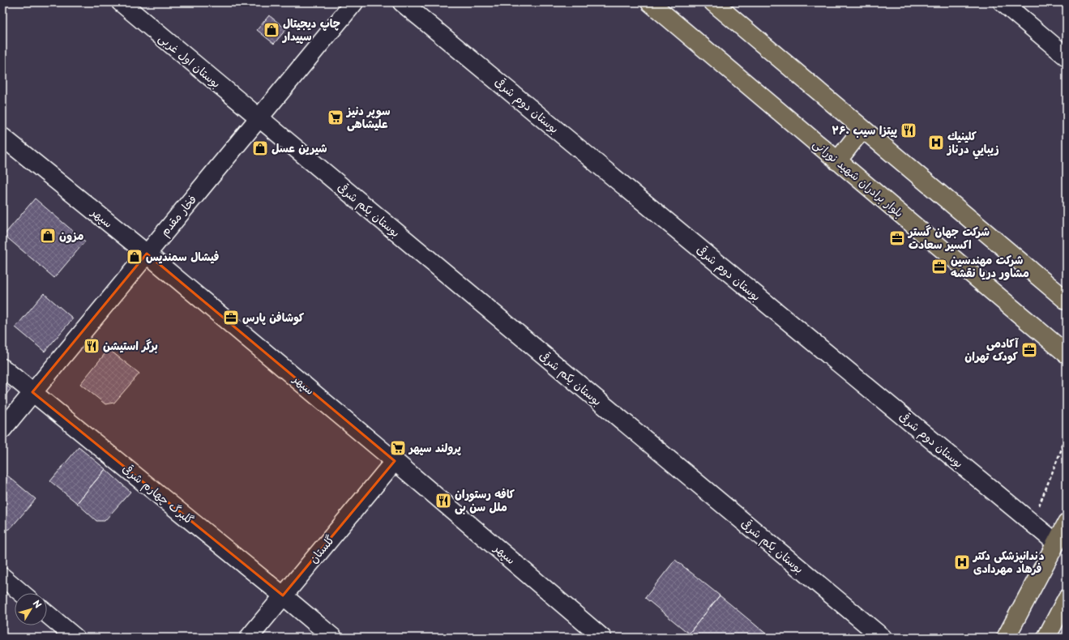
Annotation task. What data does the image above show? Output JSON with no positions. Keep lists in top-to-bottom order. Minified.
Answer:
{"streets":{"main road":["بلوار برادران شهید نورانی"],"street":["بوستان اول غربی","بوستان دوم شرقی","بوستان یکم شرقی","فخار مقدم","سپهر","گلبرگ چهارم شرقی","گلستان"]},"crossings":[["بوستان اول غربی","بوستان یکم شرقی"],["بوستان اول غربی","فخار مقدم"],["بوستان یکم شرقی","فخار مقدم"],["فخار مقدم","سپهر"],["فخار مقدم","گلبرگ چهارم شرقی"],["سپهر","گلستان"],["گلبرگ چهارم شرقی","گلستان"]],"places":{"shop":["چاپ دیجیتال سپیدار","شیرین عسل","مزون","فیشال سمندیس"],"supermarket":["سوپر دنيز عليشاهى","پرولند سپهر"],"restaurant":["پیتزا سیب ٣۶٠","برگر استیشن","کافه رستوران ملل سن بی"],"hospital":["كلينيك زيبايي درناز","دندانپزشکی دکتر فرهاد مهردادی"],"office":["شرکت جهان گستر اکسیر سعادت","شرکت مهندسین مشاور دریا نقشه","کوشافن پارس","آکادمی کودک تهران"]},"north":"top right"}
